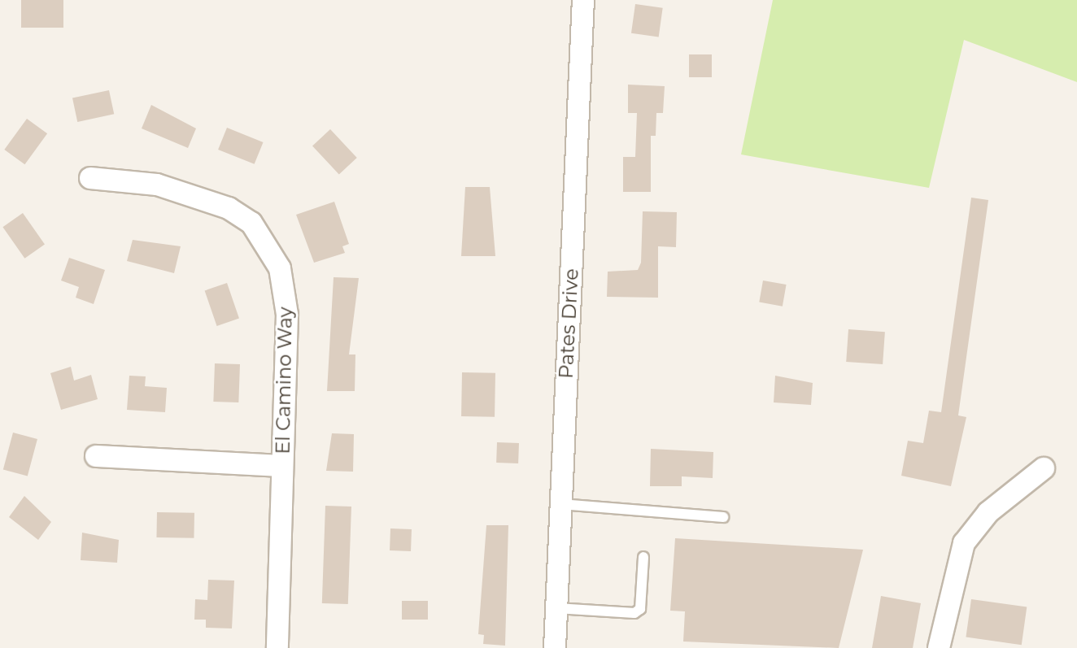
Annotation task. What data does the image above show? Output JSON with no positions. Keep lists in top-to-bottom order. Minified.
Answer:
{"streets":{"street":["Pates Drive","El Camino Way"]}}
